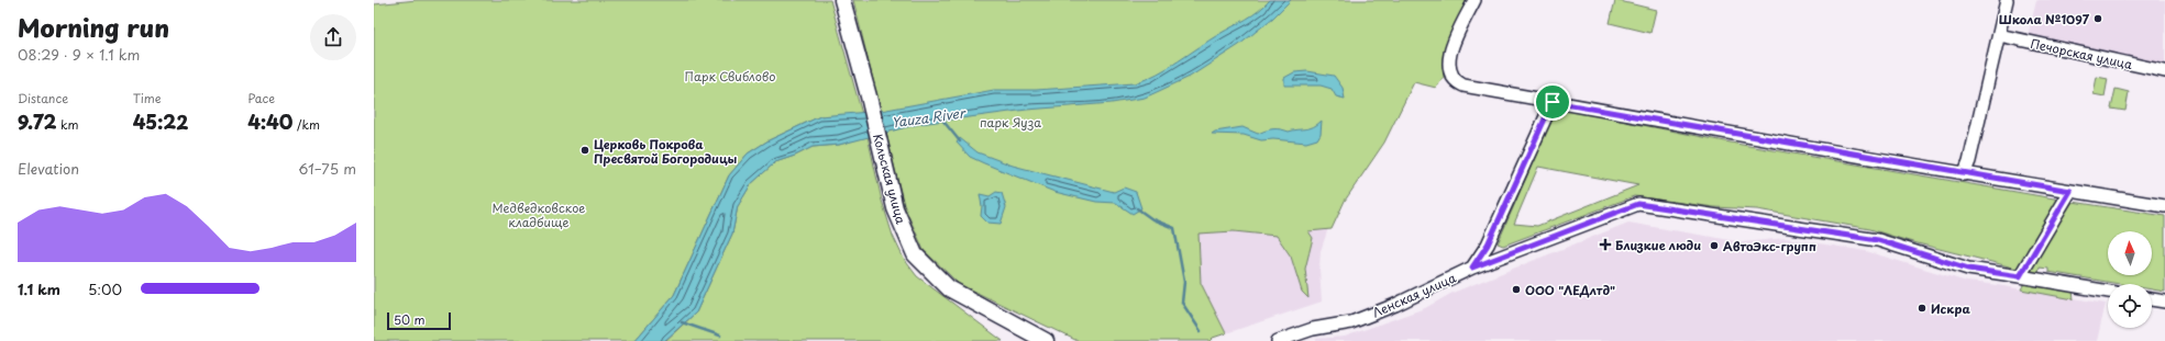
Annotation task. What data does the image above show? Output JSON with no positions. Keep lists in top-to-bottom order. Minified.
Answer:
{"streets":{"main road":["Кольская улица"],"street":["Печорская улица","Ленская улица"]},"water":["Yauza River"],"parks":["Парк Свиблово","парк Яуза","Медведковское кладбище"],"places":{"other":["Школа №1097","Церковь Покрова Пресвятой Богородицы","АвтоЭкс-групп","ООО \"ЛЕДлтд\"","Искра"],"health":["Близкие люди"]},"scale_bar":"50 m","north":"top","page":{"heading":["Morning run","08:29 · 9 × 1.1 km"],"stats":[["Distance","9.72 km"],["Time","45:22"],["Pace","4:40 /km"]],"chart":["Elevation","61–75 m"],"list":[{"name":"1.1 km","note":"5:00"}],"scale":"50 m"}}
